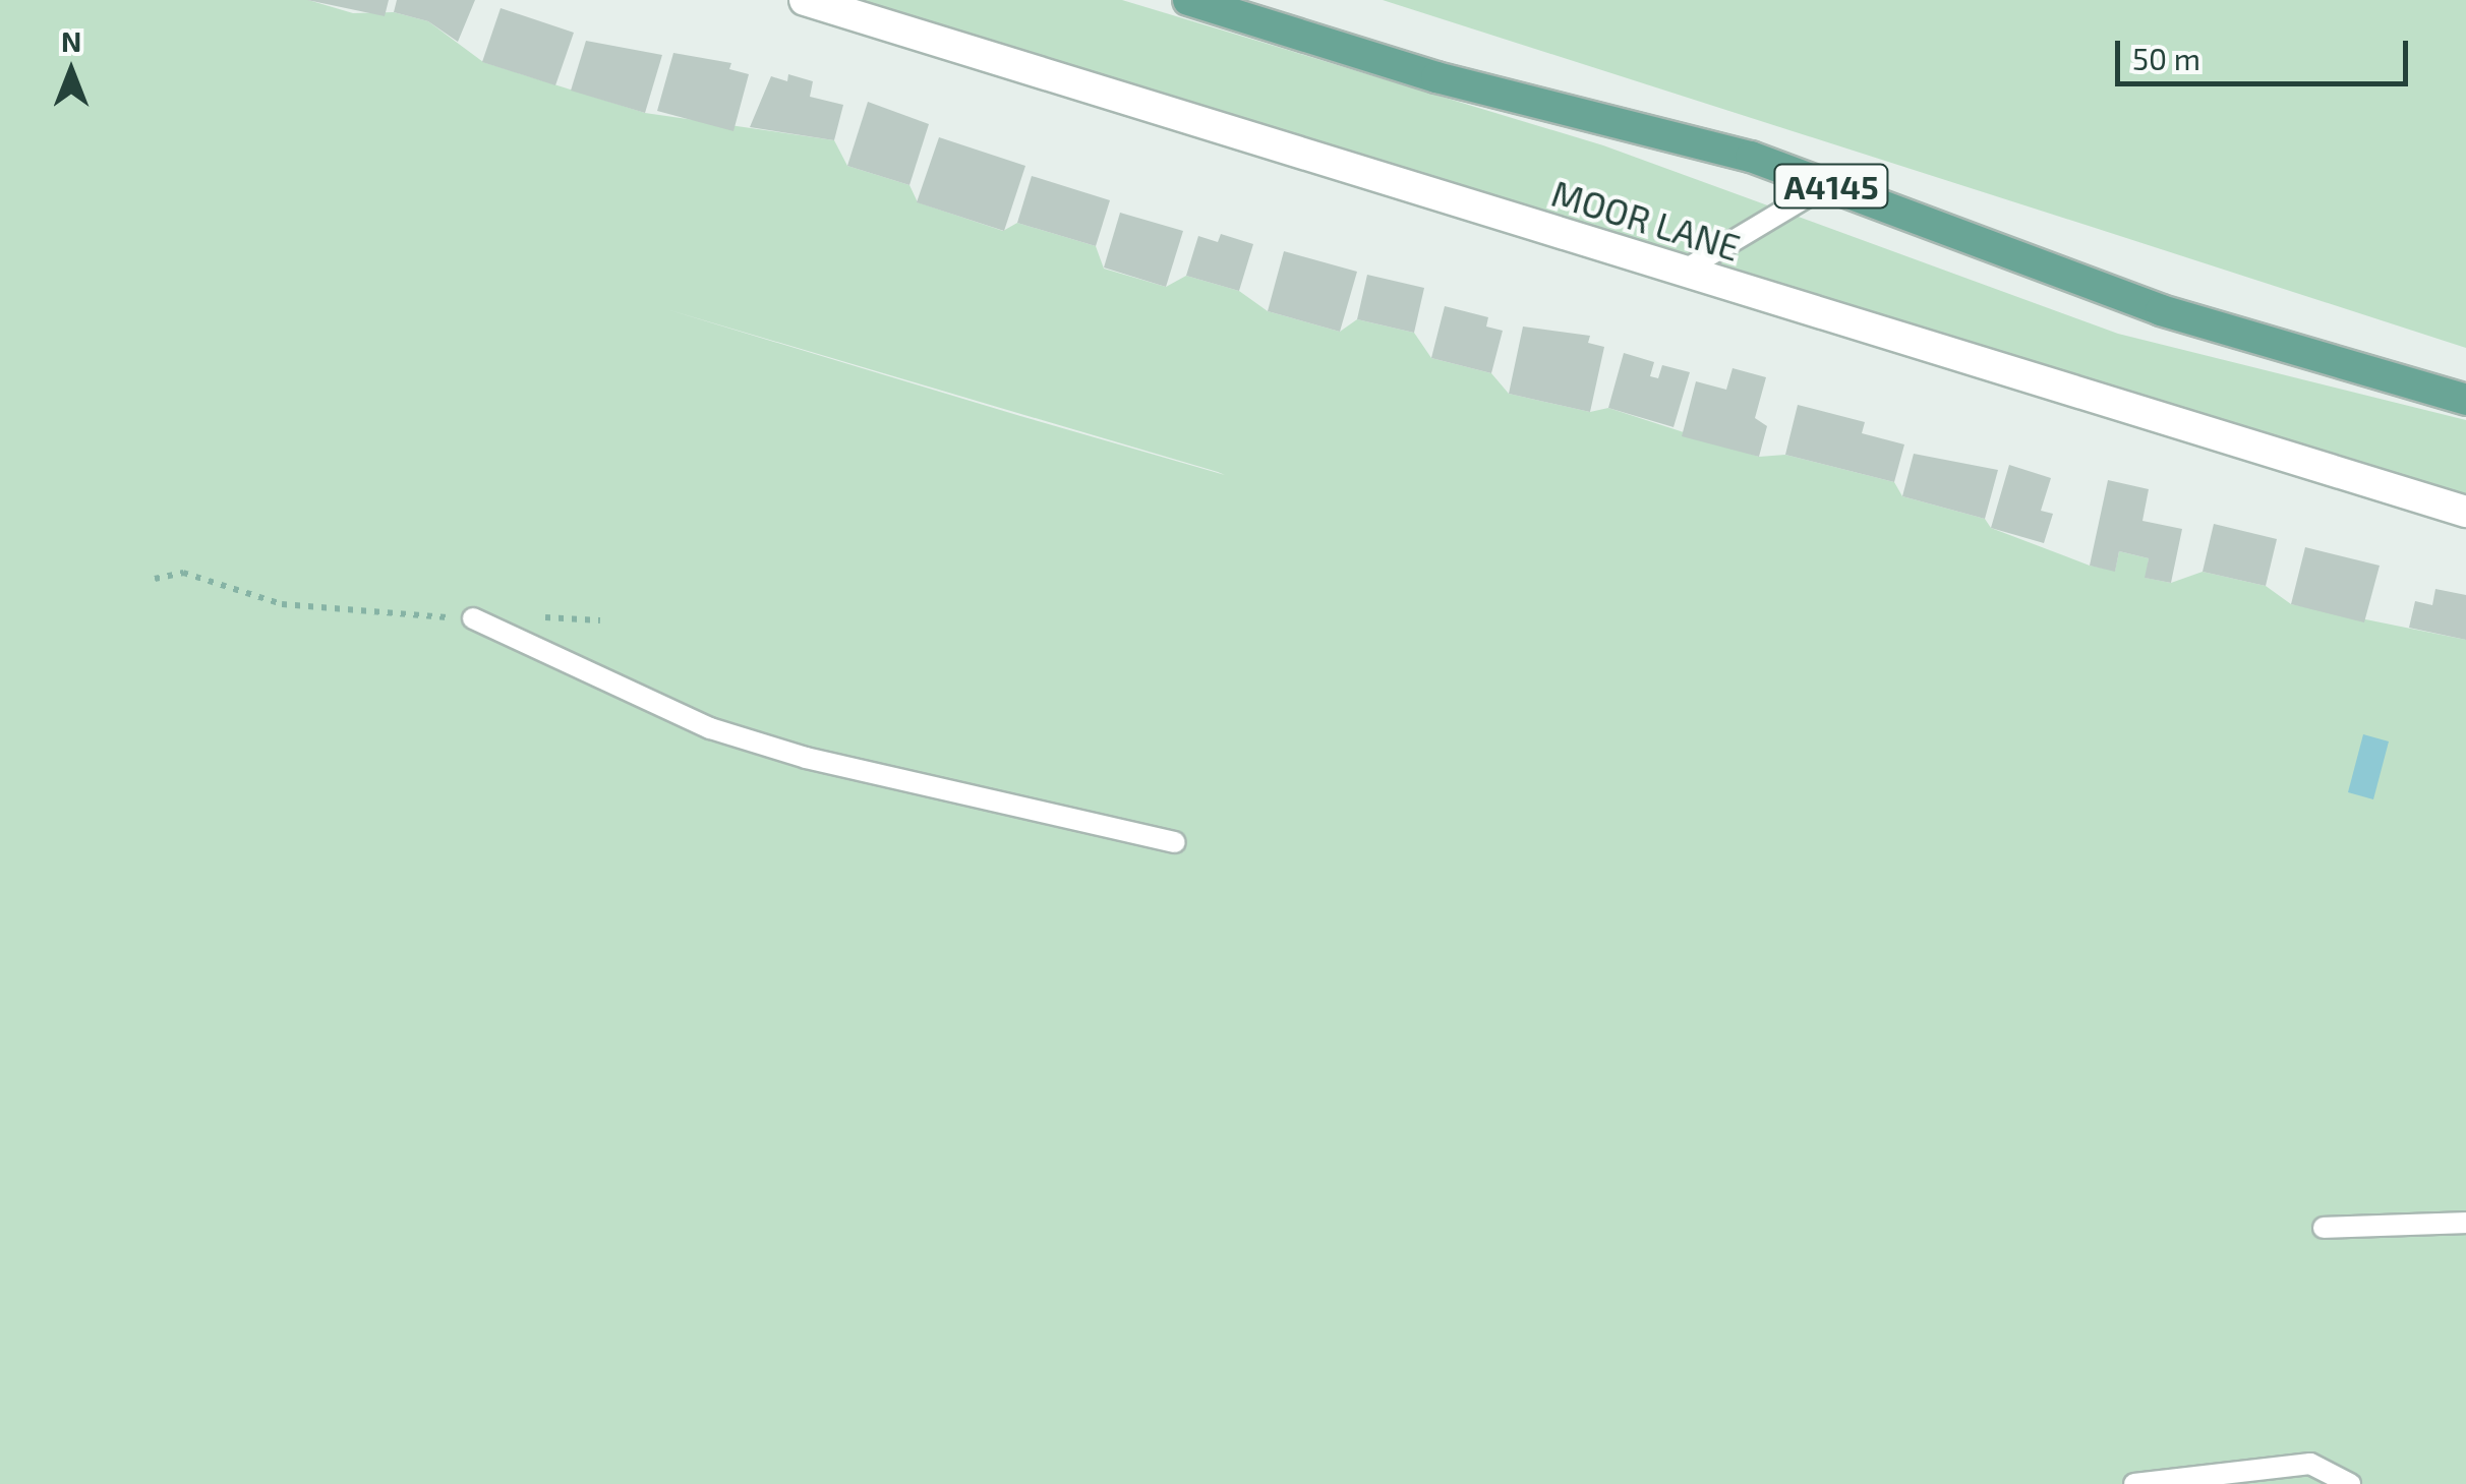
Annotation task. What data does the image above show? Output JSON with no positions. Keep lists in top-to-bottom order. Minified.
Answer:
{"streets":{"main road":["A4145"],"street":["MOOR LANE"]},"scale_bar":"50 m","north":"top"}
